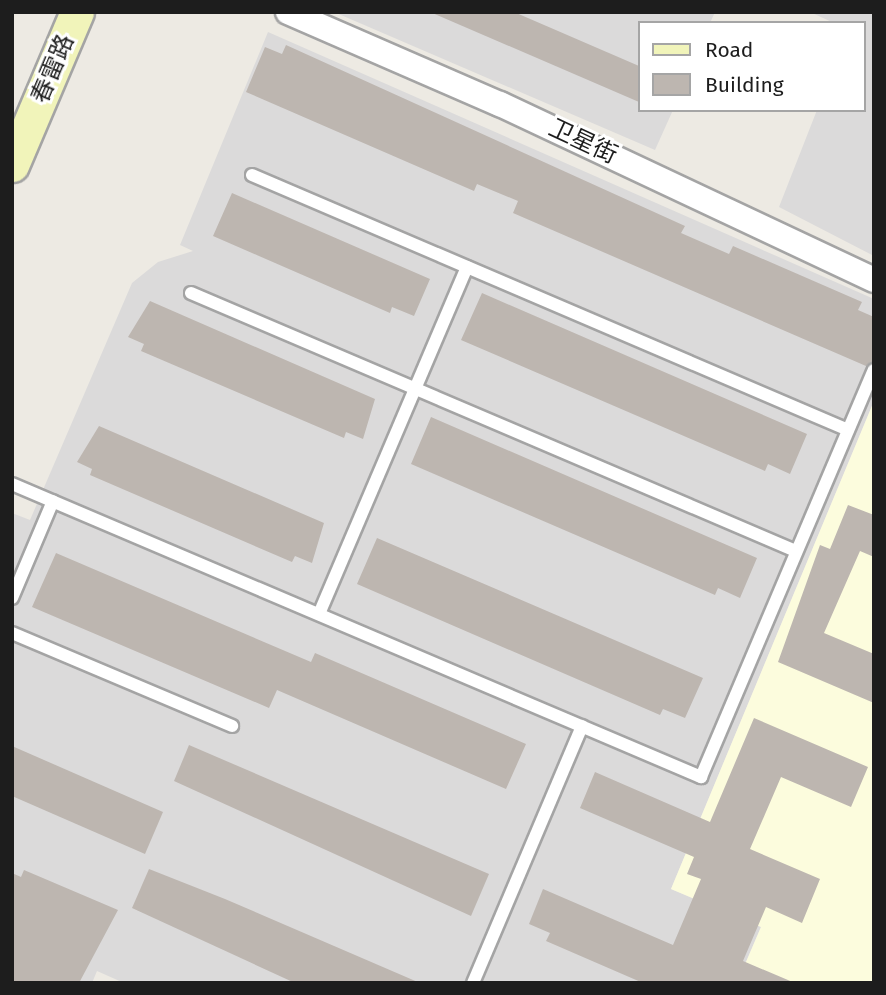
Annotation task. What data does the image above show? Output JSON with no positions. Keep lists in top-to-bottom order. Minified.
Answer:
{"streets":{"street":["春雷路","卫星街"]},"legend":["Road","Building"]}
